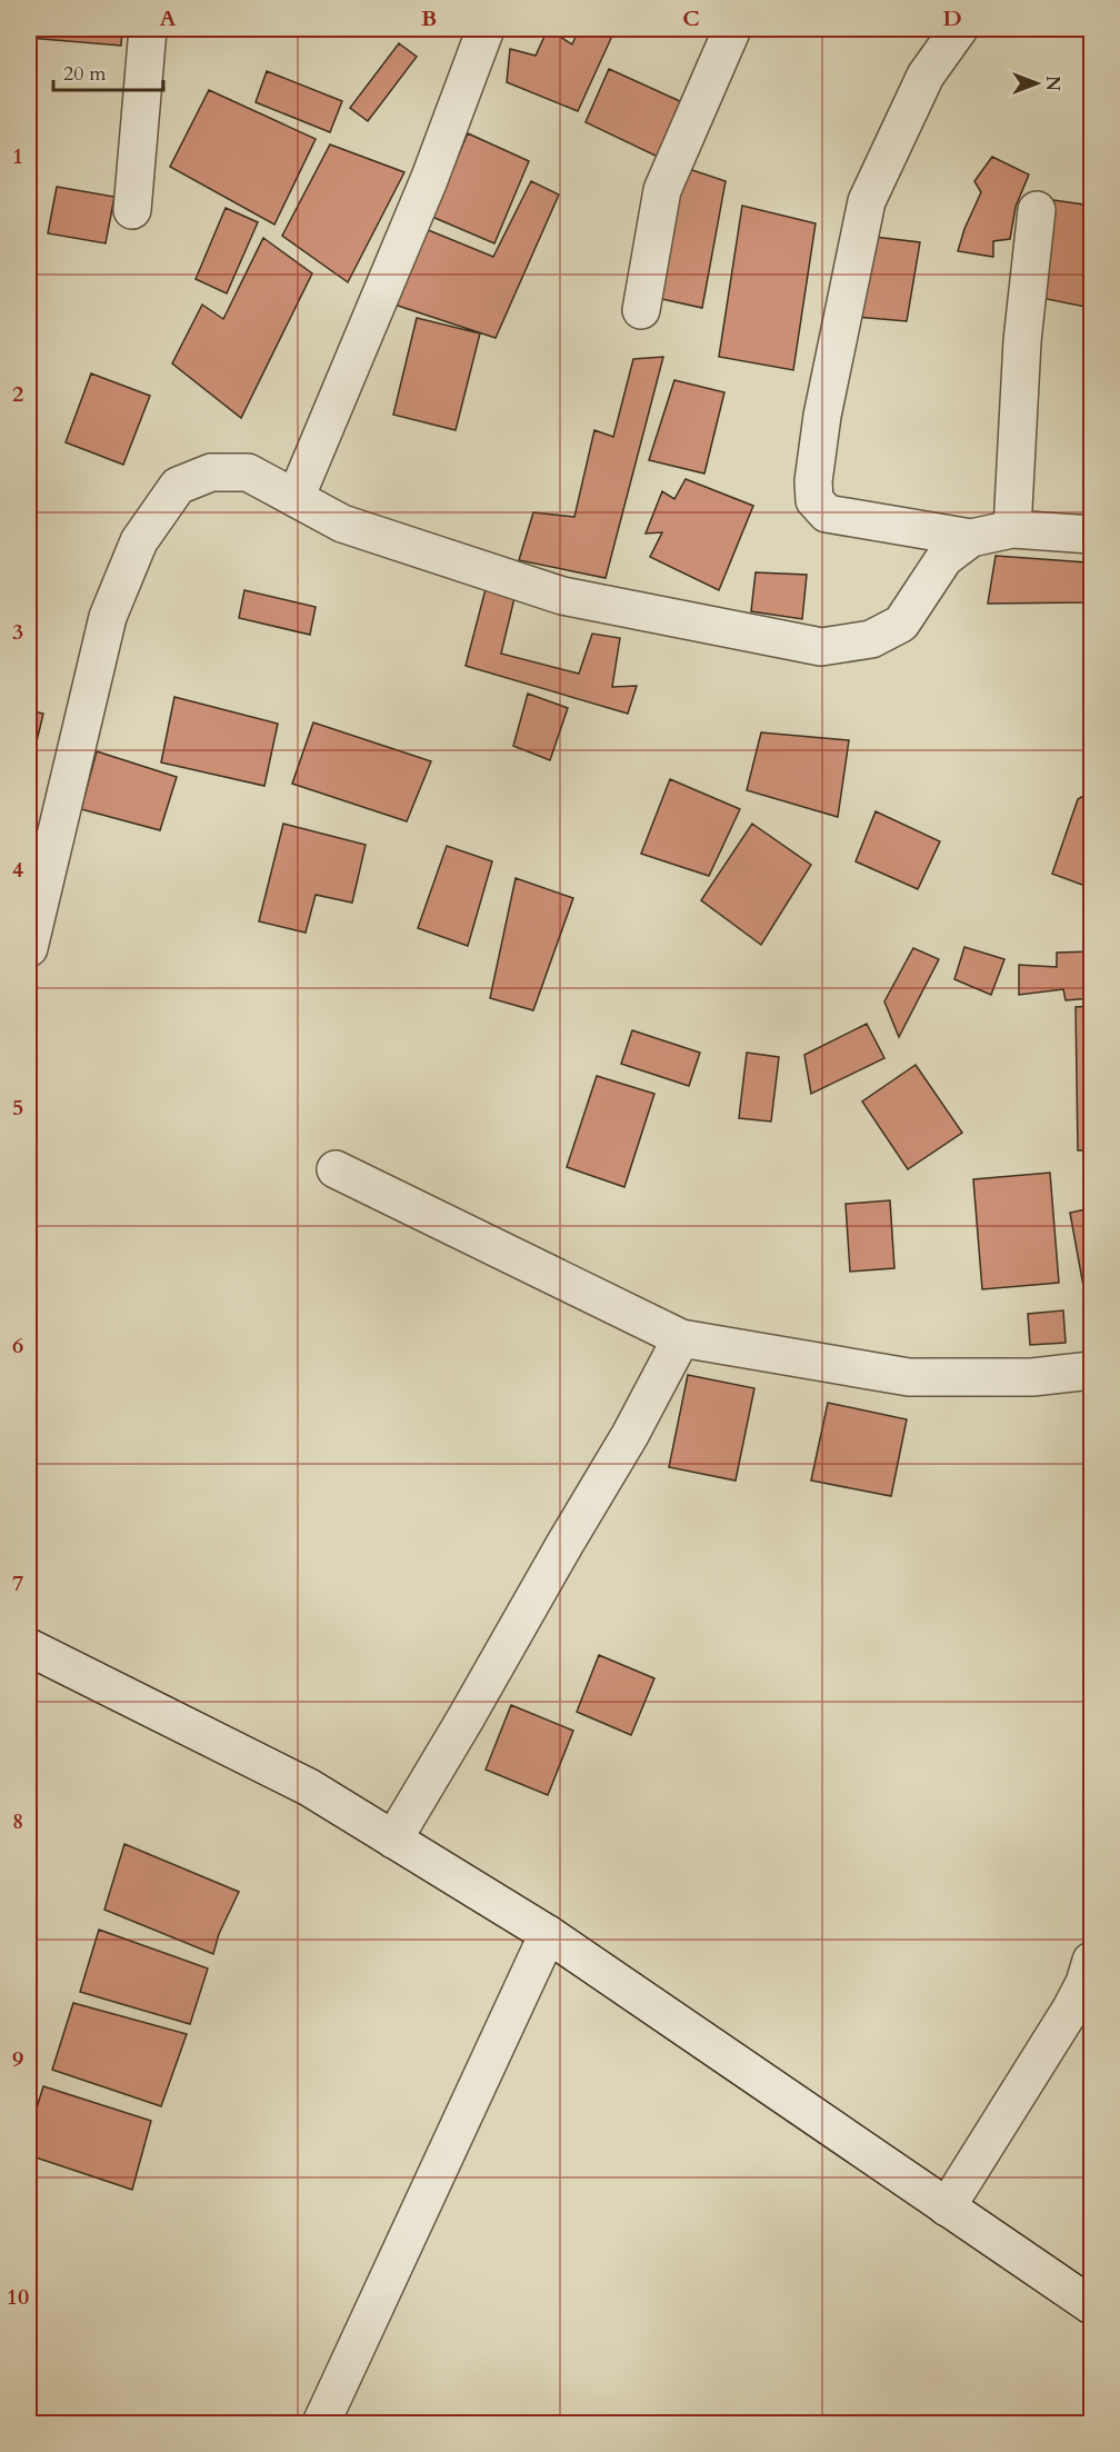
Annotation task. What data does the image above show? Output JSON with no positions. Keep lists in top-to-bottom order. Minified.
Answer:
{"scale_bar":"20 m","north":"right","grid":{"columns":["A","B","C","D"],"rows":["1","2","3","4","5","6","7","8","9","10"]}}
